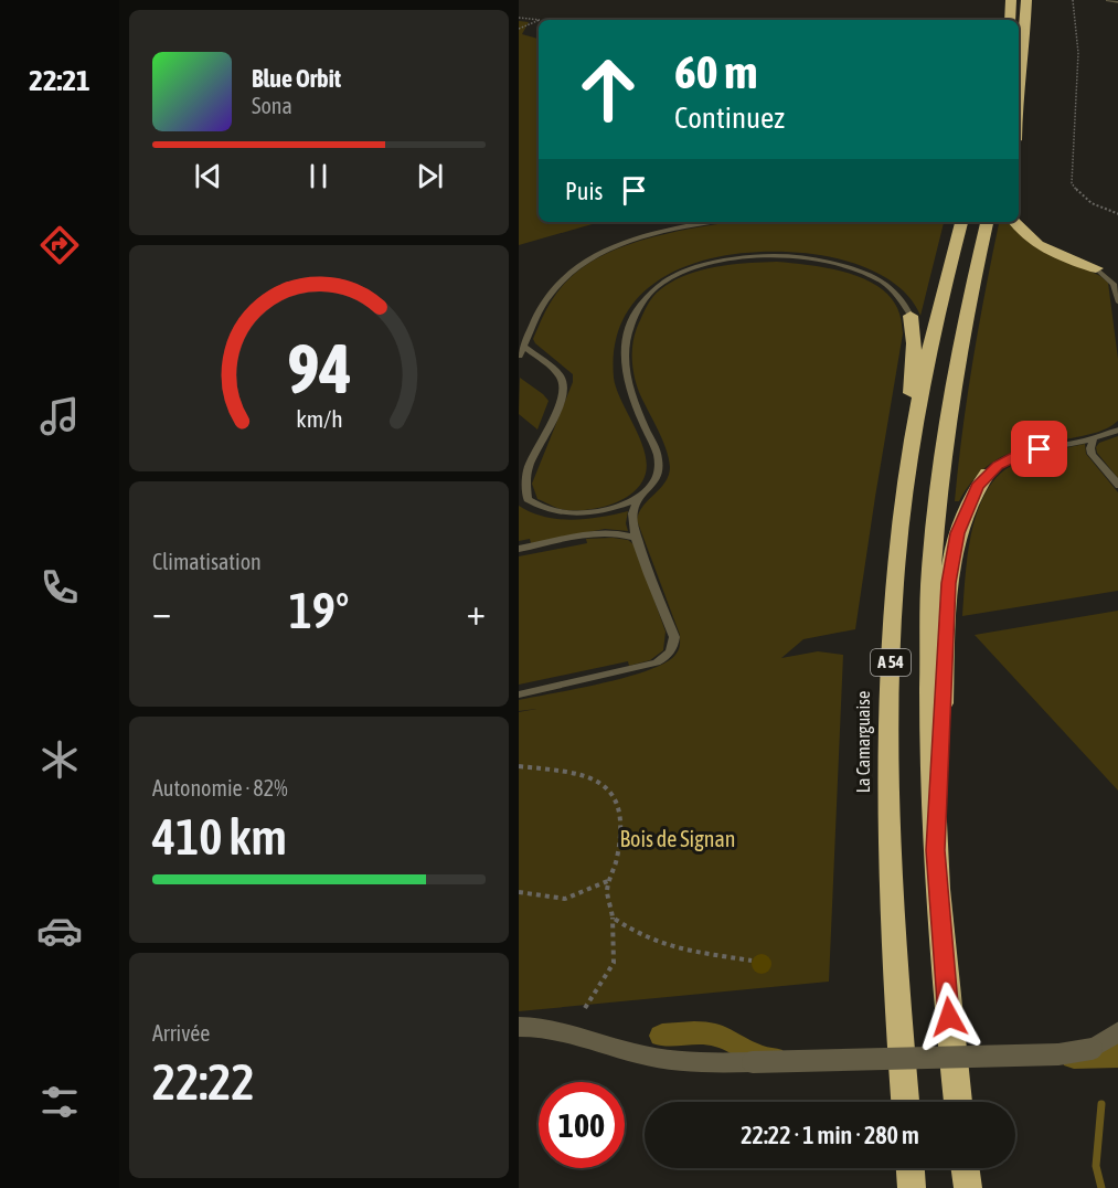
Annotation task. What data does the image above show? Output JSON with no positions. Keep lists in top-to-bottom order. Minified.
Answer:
{"streets":{"highway":["A 54","La Camarguaise"]},"parks":["Bois de Signan"],"page":{"tabs":"22:21","turn":["60 m","Continuez"],"song":["Blue Orbit","Sona"],"then":"Puis","tile":["Climatisation",["Autonomie · 82%","410 km"],["Arrivée","22:22"]],"heat":["−","19°","+"],"limit":"100","trip":"22:22 · 1 min · 280 m","gauge":["94","km/h"]}}
